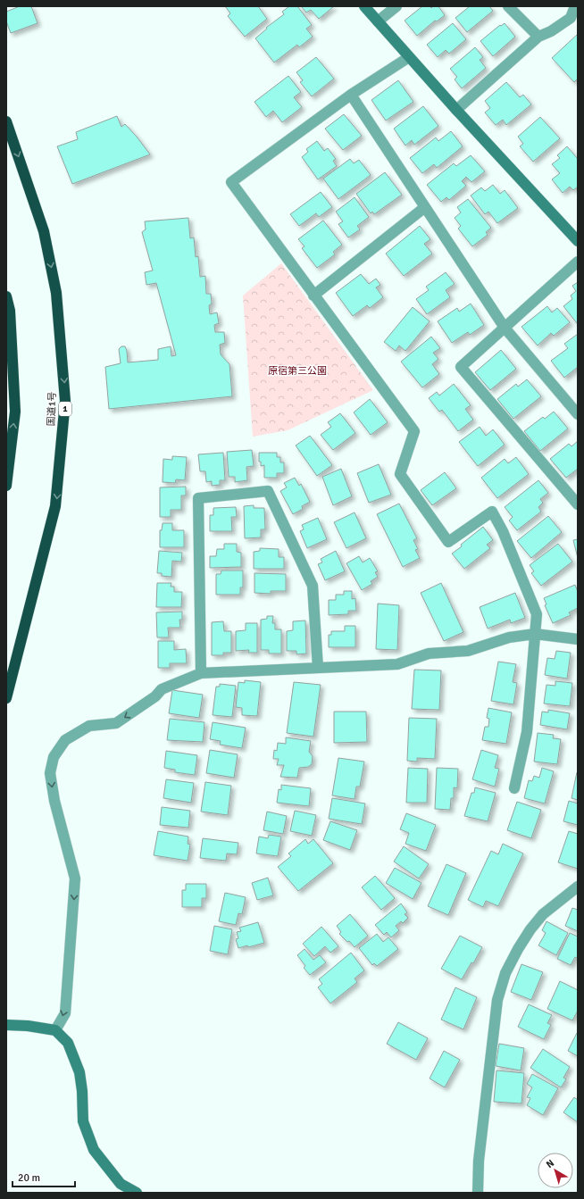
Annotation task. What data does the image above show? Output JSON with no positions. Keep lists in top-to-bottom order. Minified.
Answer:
{"streets":{"highway":["国道1号","1"]},"parks":["原宿第三公園"],"scale_bar":"20 m","north":"top left"}
